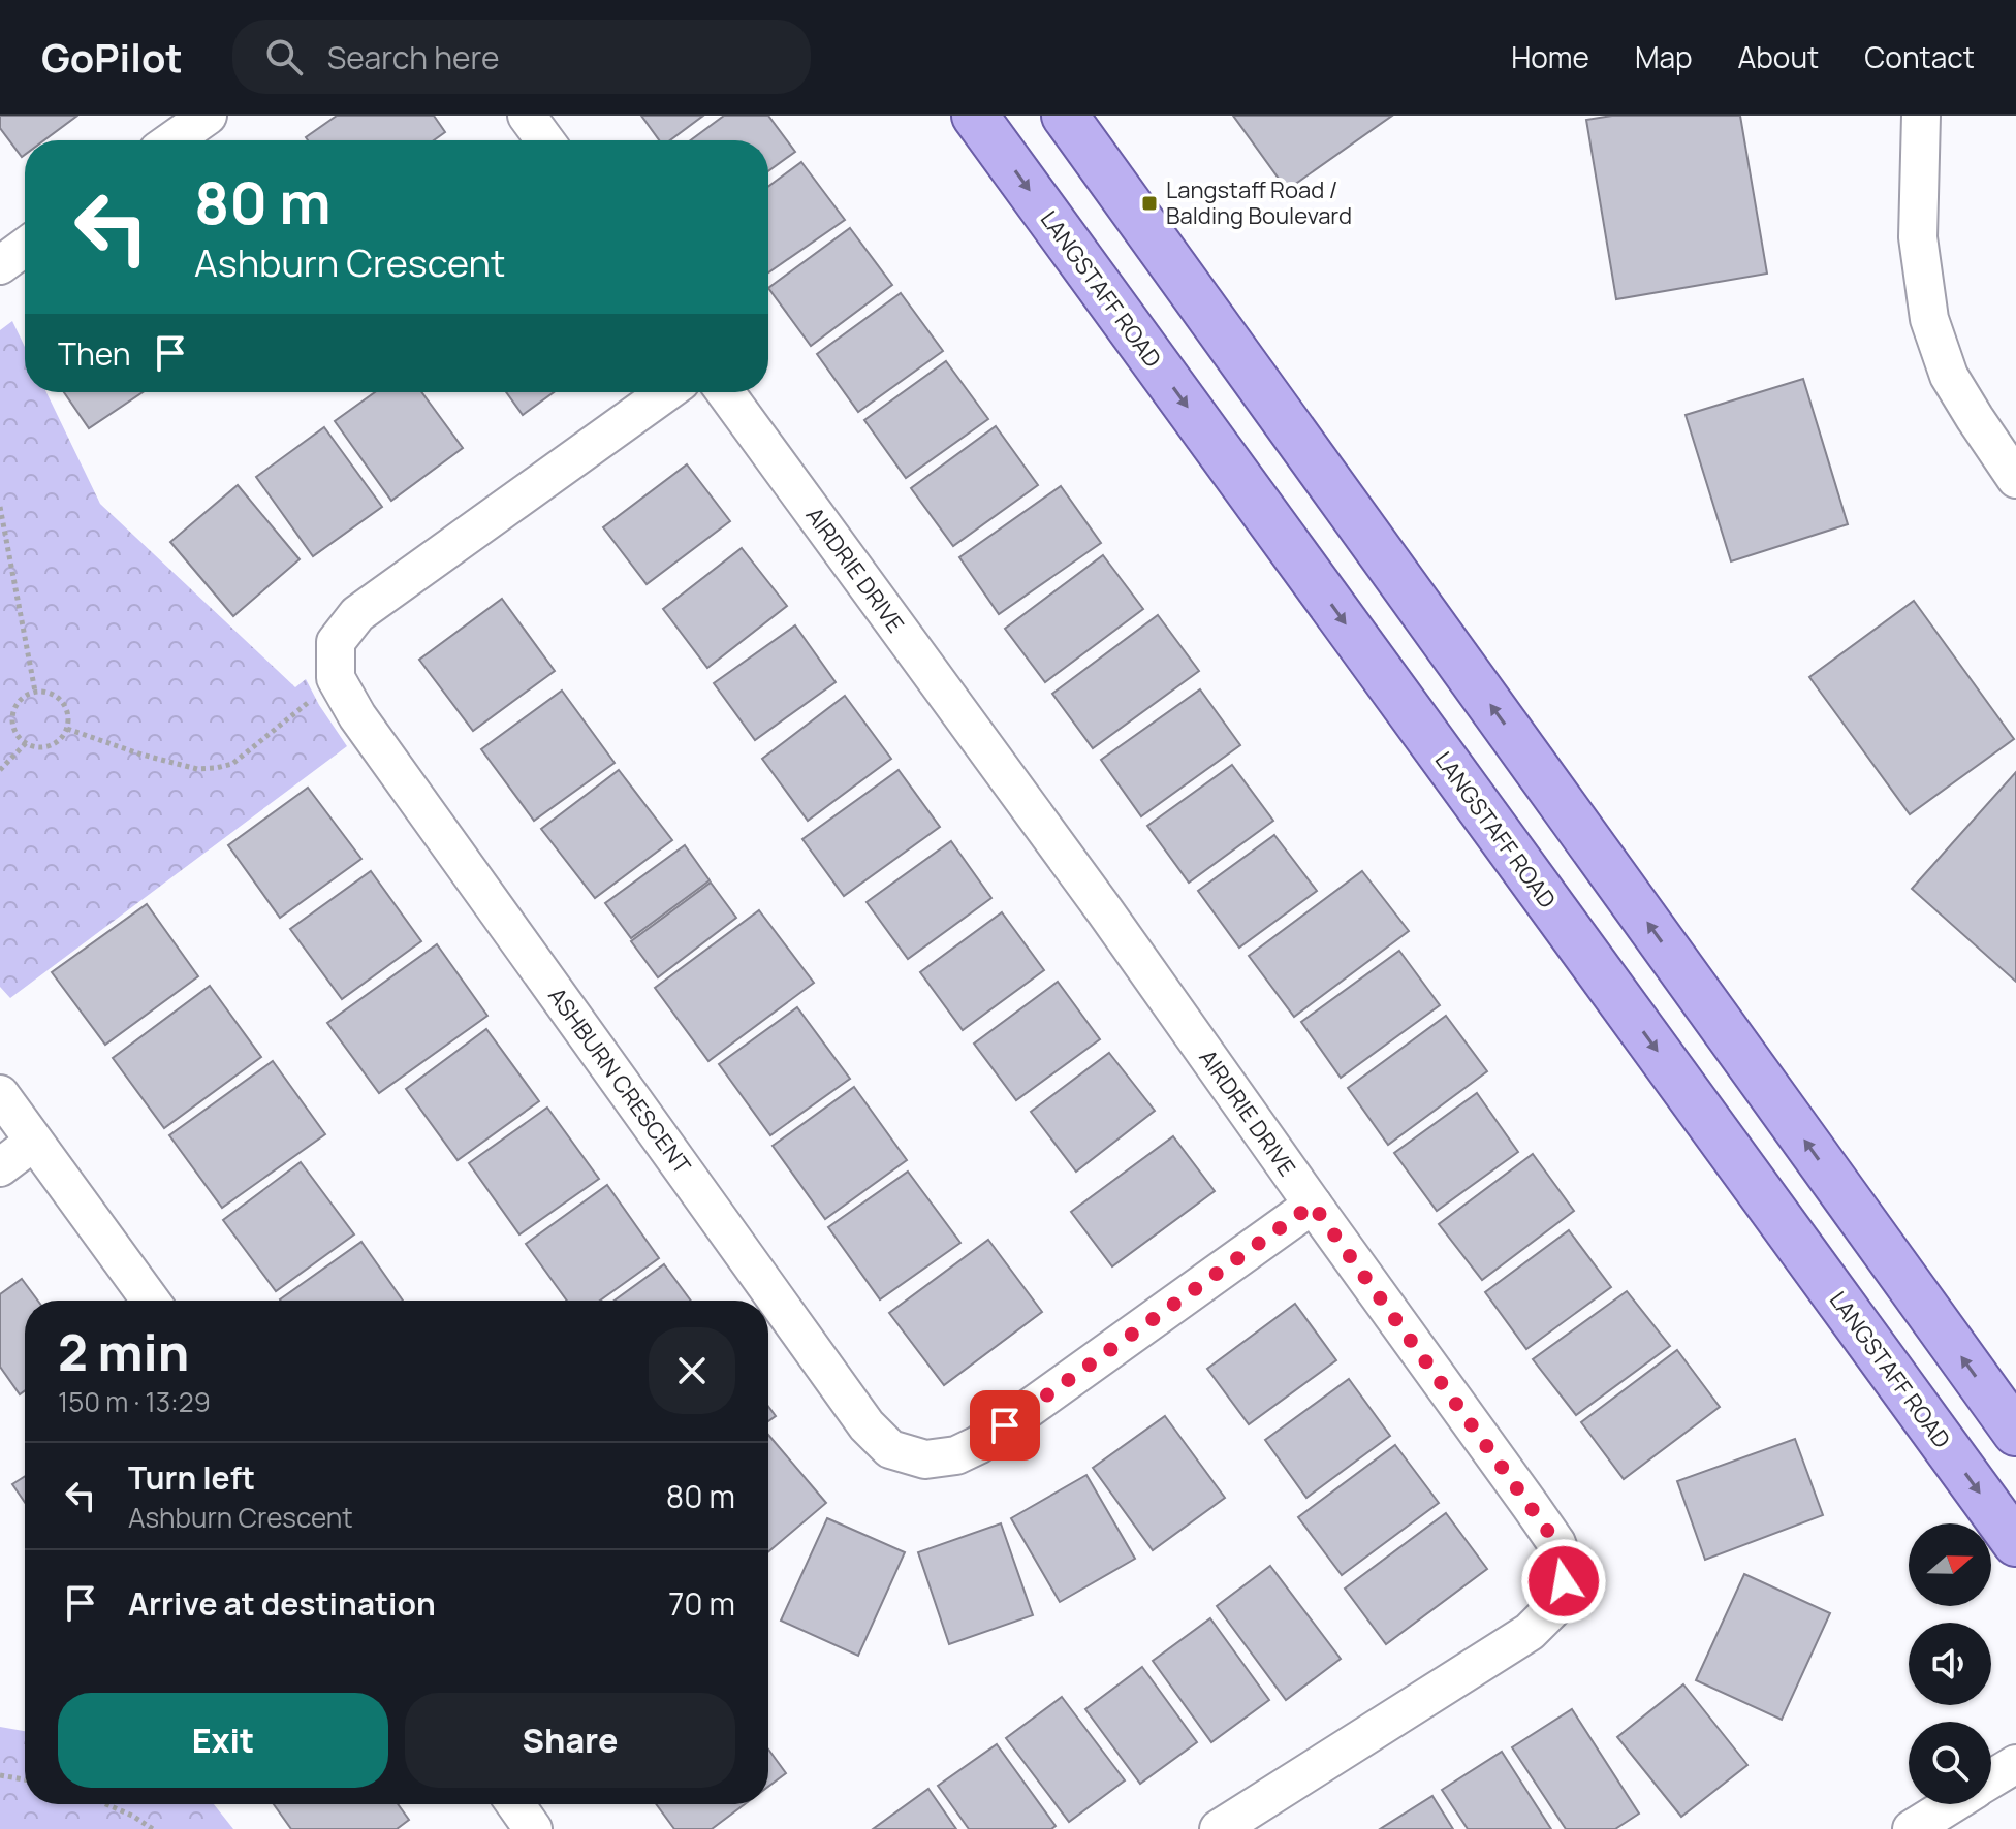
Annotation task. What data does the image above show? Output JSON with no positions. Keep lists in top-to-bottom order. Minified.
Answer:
{"streets":{"main road":["LANGSTAFF ROAD"],"street":["AIRDRIE DRIVE","ASHBURN CRESCENT"]},"crossings":[["AIRDRIE DRIVE","ASHBURN CRESCENT"]],"places":{"transit":["Langstaff Road / Balding Boulevard"]},"north":"right","page":{"header":"GoPilot","search":"Search here","nav":["Home","Map","About","Contact"],"turn":["80 m","Ashburn Crescent"],"then":"Then","heading":["2 min","150 m · 13:29"],"list":[{"name":"Turn left","note":"Ashburn Crescent","value":"80 m"},{"name":"Arrive at destination","value":"70 m"}],"buttons":["Exit","Share"]}}
